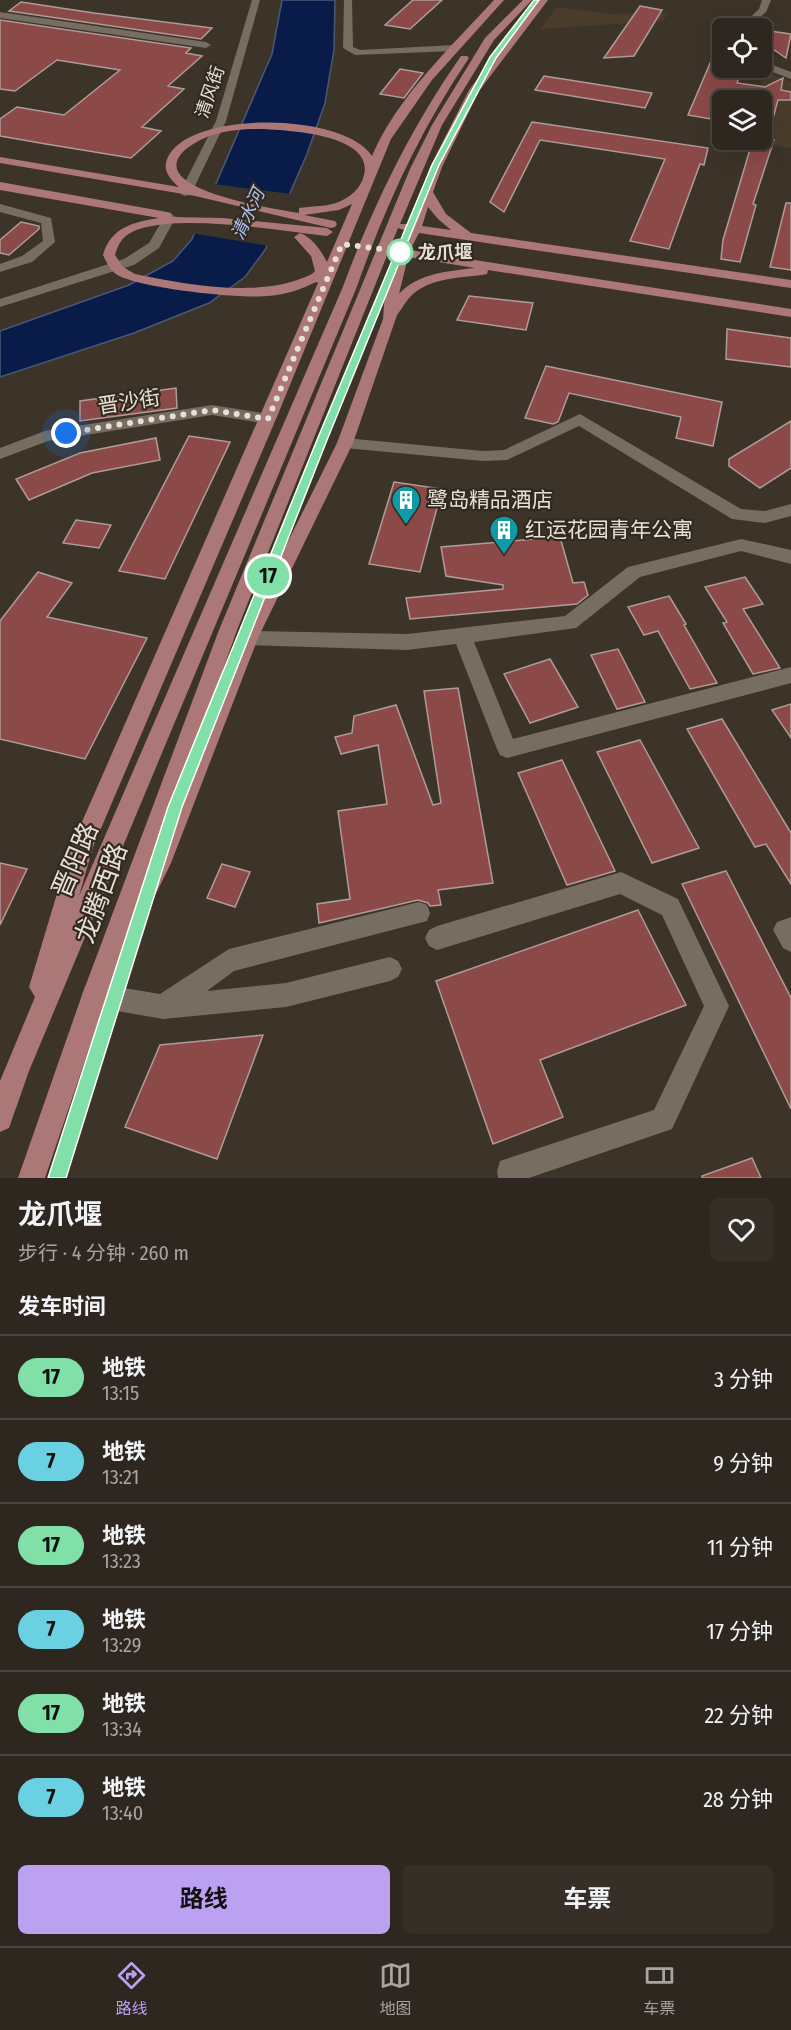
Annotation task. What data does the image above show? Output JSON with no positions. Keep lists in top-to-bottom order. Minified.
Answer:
{"streets":{"main road":["晋阳路","龙腾西路"],"street":["清风街","晋沙街"]},"water":["清水河"],"places":{"other":["龙爪堰"],"building":["鹭岛精品酒店","红运花园青年公寓"]},"lines":["metro line 17"],"page":{"on_map":"17","heading":[["龙爪堰","步行 · 4 分钟 · 260 m"],"发车时间"],"list":[{"mark":"17","name":"地铁","note":"13:15","value":"3 分钟"},{"mark":"7","name":"地铁","note":"13:21","value":"9 分钟"},{"mark":"17","name":"地铁","note":"13:23","value":"11 分钟"},{"mark":"7","name":"地铁","note":"13:29","value":"17 分钟"},{"mark":"17","name":"地铁","note":"13:34","value":"22 分钟"},{"mark":"7","name":"地铁","note":"13:40","value":"28 分钟"}],"buttons":["路线","车票"],"tabs":["路线","地图","车票"]}}
